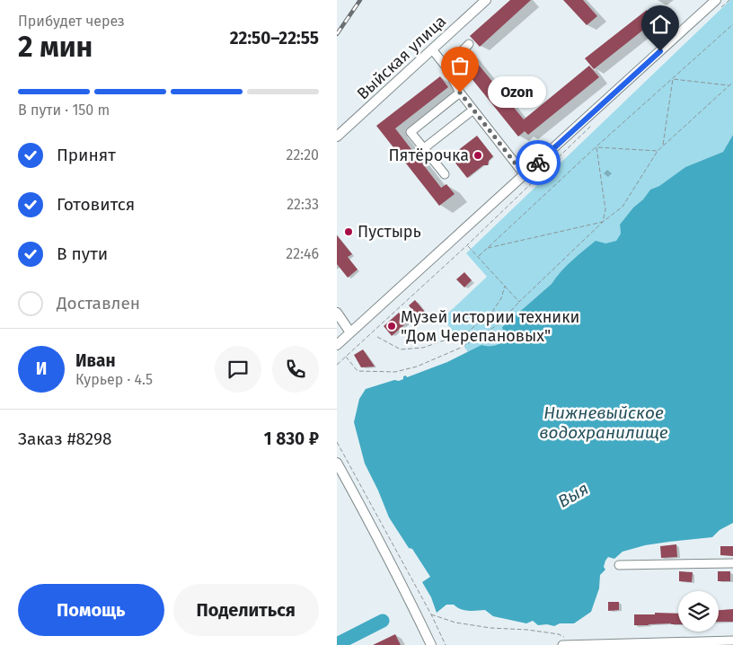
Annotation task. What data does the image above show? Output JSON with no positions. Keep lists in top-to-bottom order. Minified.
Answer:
{"streets":{"main road":["Выйская улица"]},"water":["Нижневыйское водохранилище","Выя"],"places":["Ozon","Пятёрочка","Пустырь","Музей истории техники \"Дом Черепановых\""],"page":{"heading":["2 мин","Прибудет через","22:50–22:55"],"panel":["Иван","Курьер · 4.5","Заказ #8298","1 830 ₽"],"bar":"В пути · 150 m","bubble":"Ozon","list":[["Принят","22:20"],["Готовится","22:33"],["В пути","22:46"],"Доставлен"],"round":"И","buttons":["Помощь","Поделиться"]}}
